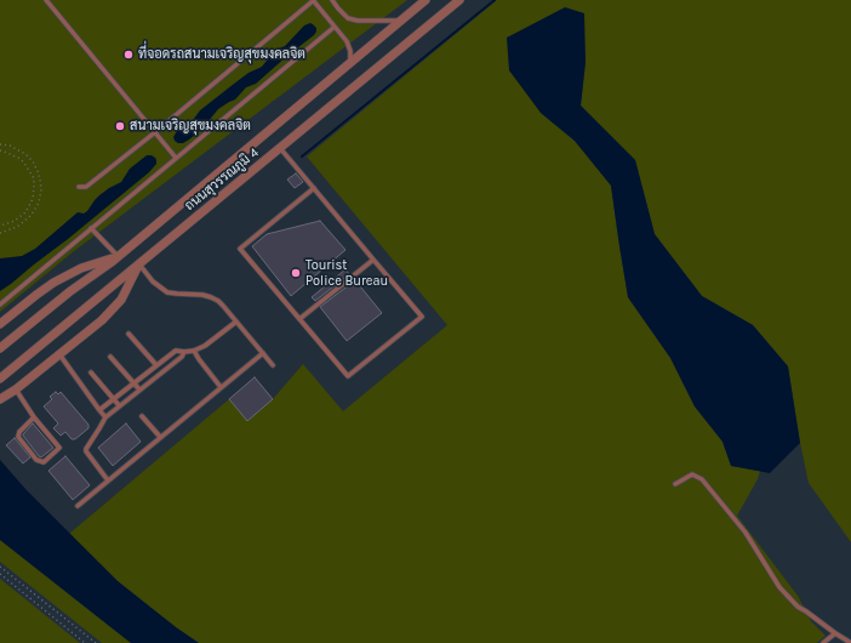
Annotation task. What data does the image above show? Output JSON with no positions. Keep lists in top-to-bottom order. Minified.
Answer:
{"streets":{"street":["ถนนสุวรรณภูมิ 4"]},"places":["ที่จอดรถสนามเจริญสุขมงคลจิต","สนามเจริญสุขมงคลจิต","Tourist Police Bureau"]}
